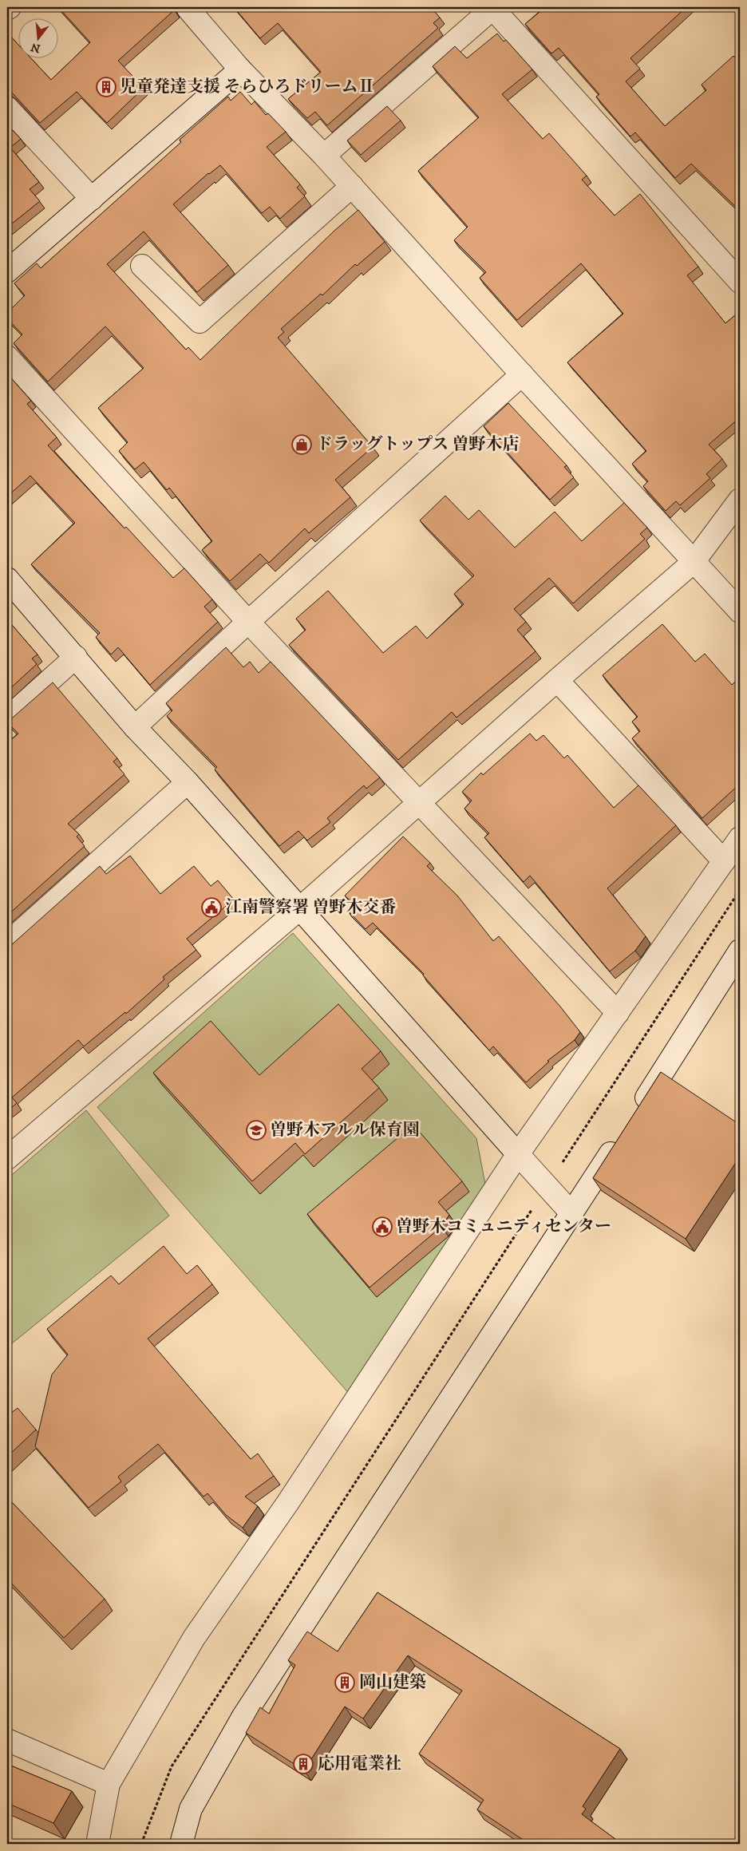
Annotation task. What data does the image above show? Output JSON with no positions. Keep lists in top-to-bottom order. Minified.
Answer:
{"places":{"building":["児童発達支援 そらひろドリームⅡ","岡山建築","応用電業社"],"shop":["ドラッグトップス 曽野木店"],"public building":["江南警察署 曽野木交番","曽野木コミュニティセンター"],"school or university":["曽野木アルル保育園"]},"north":"bottom"}
